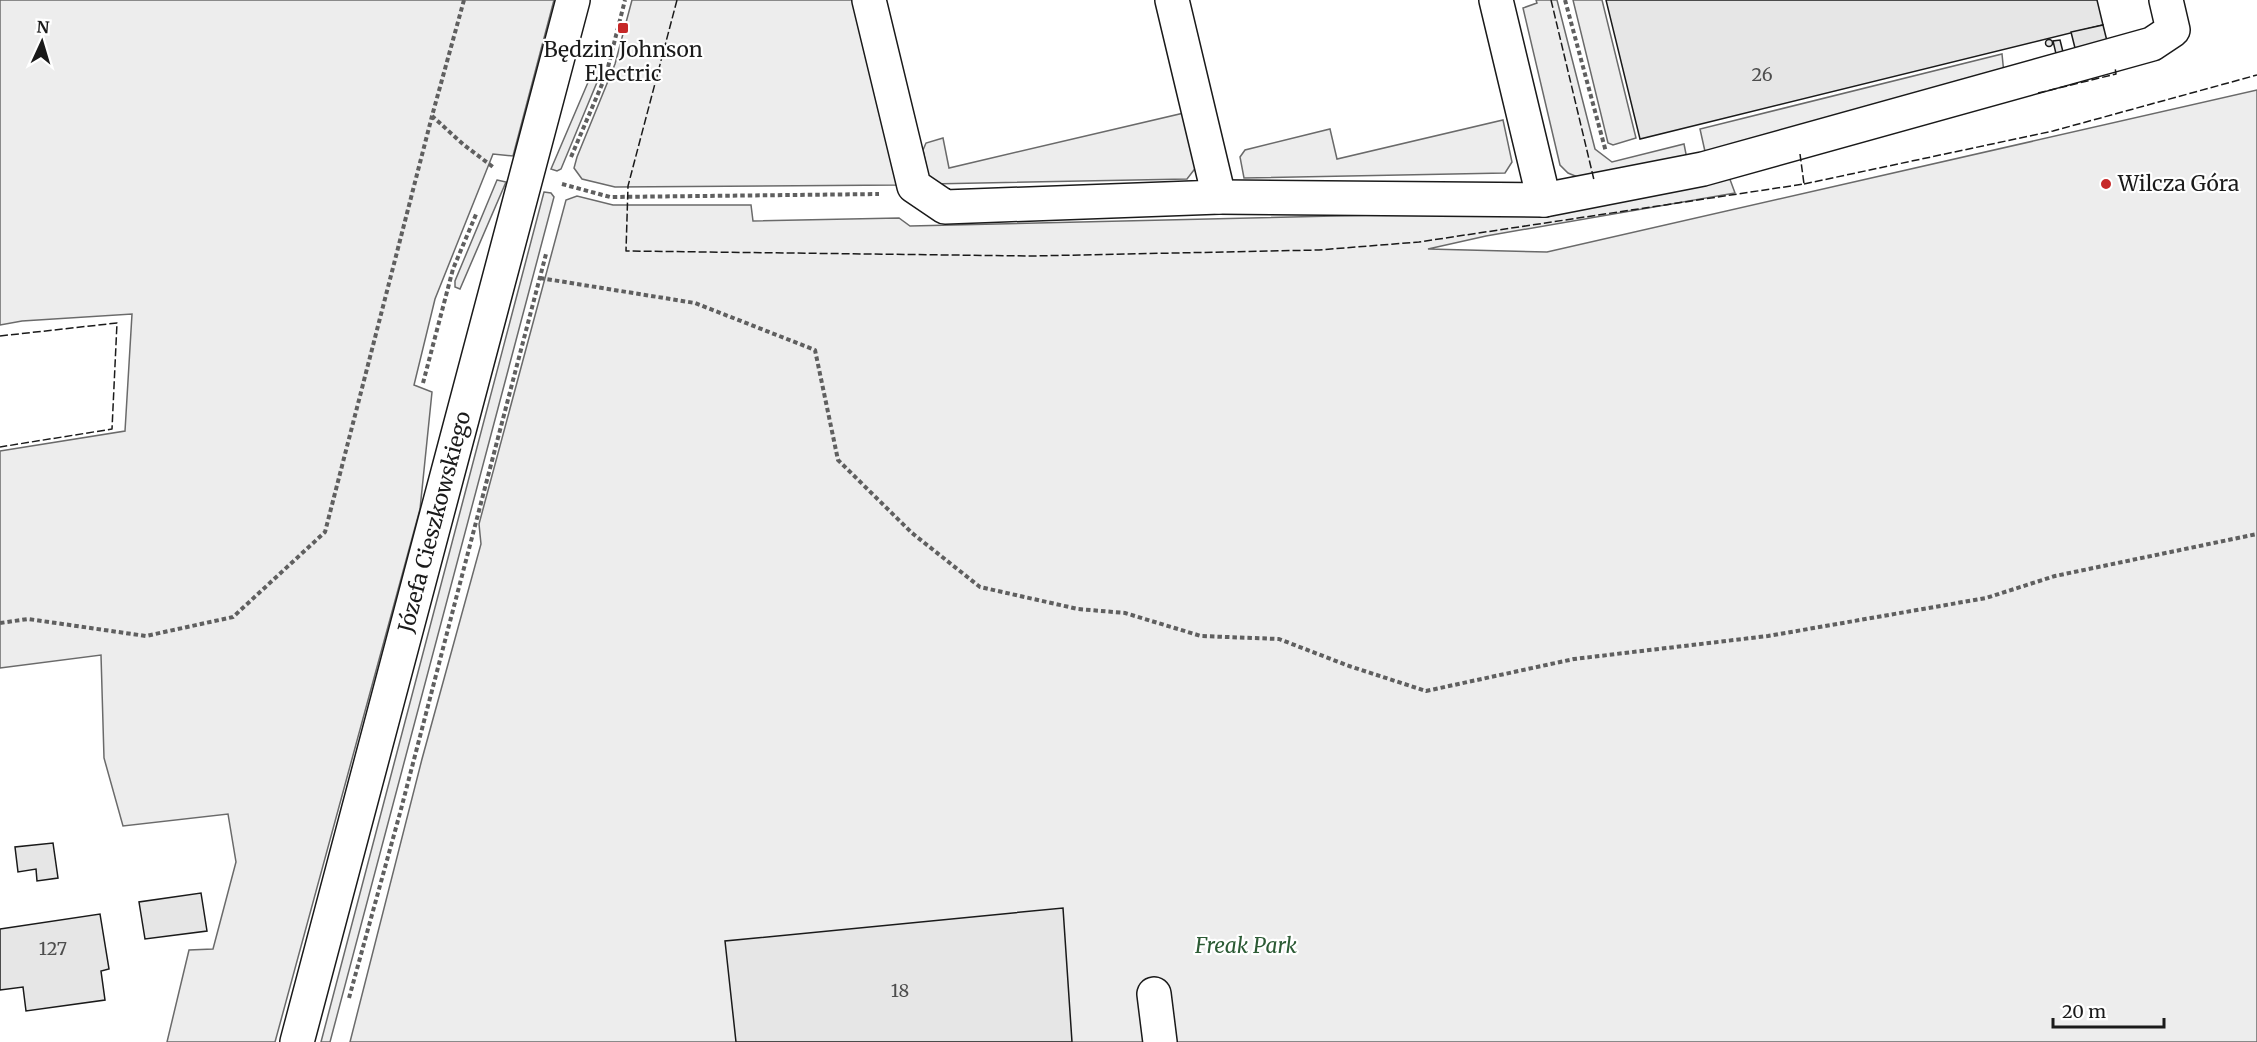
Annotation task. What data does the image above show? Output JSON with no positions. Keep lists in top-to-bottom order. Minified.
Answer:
{"streets":{"street":["Józefa Cieszkowskiego"]},"parks":["Freak Park"],"places":{"transit":["Będzin Johnson Electric"],"other":["Wilcza Góra"]},"house_numbers":["26","127","18"],"scale_bar":"20 m","north":"top"}
